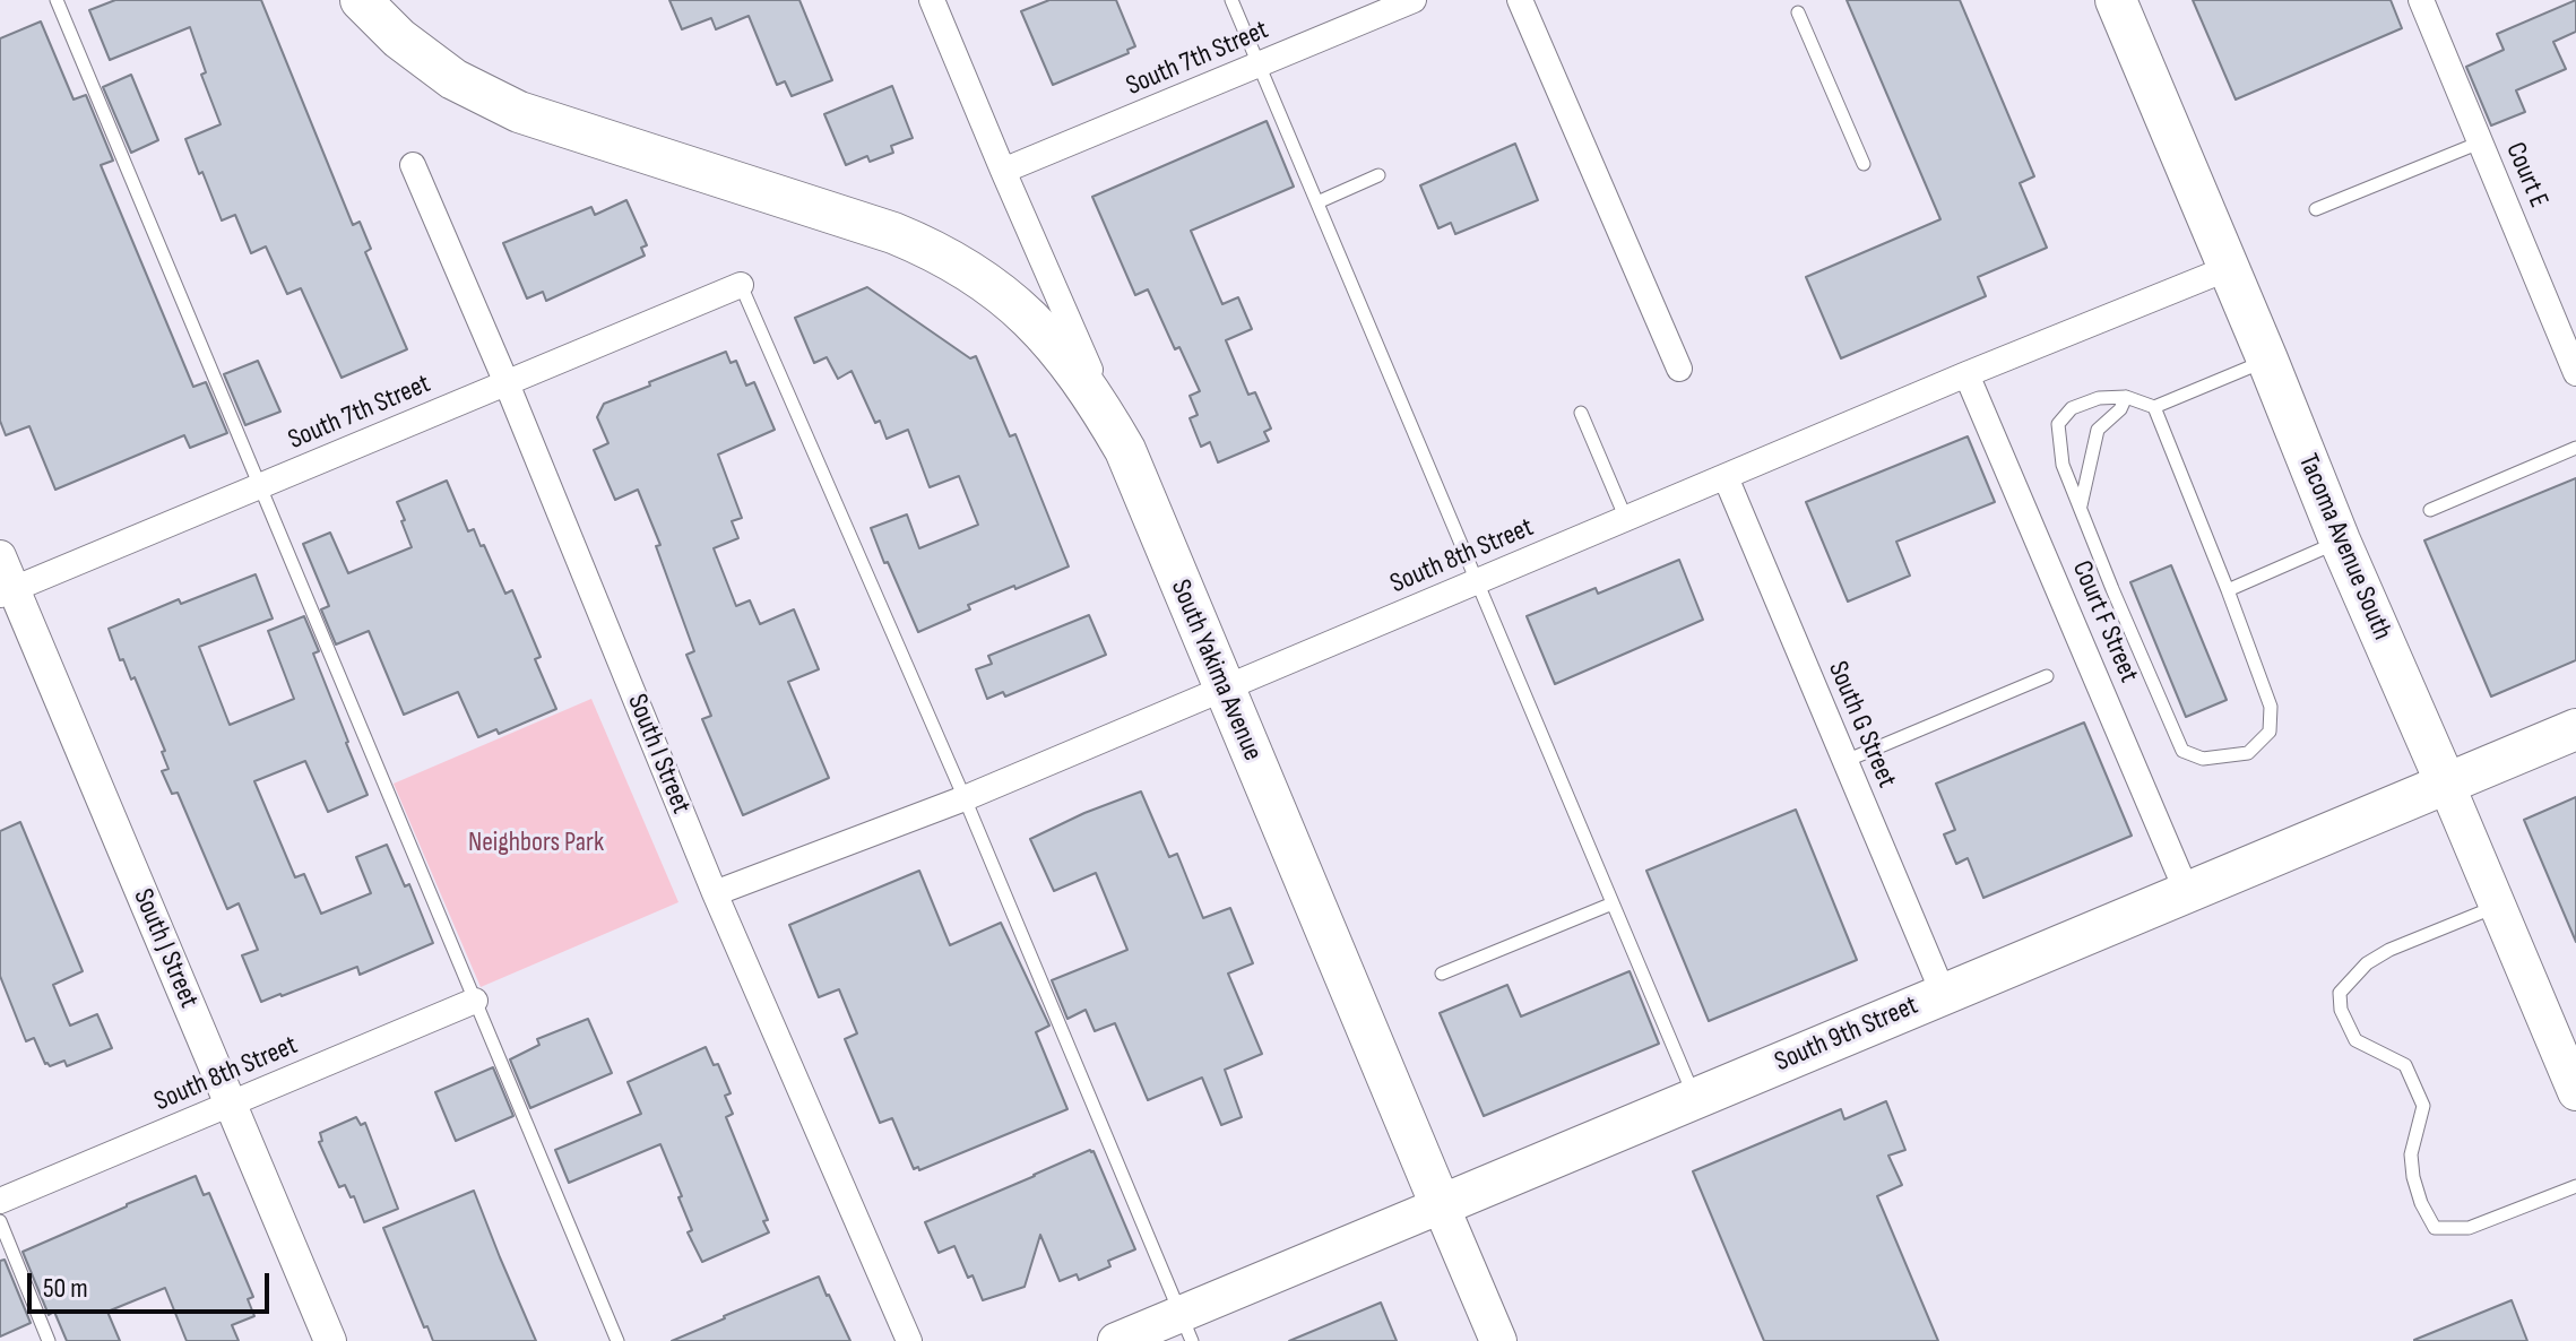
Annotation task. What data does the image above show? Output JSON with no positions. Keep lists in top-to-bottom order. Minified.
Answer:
{"streets":{"main road":["Tacoma Avenue South","South Yakima Avenue","South 9th Street"],"street":["South 7th Street","Court E","South 8th Street","Court F Street","South G Street","South I Street","South J Street"]},"crossings":[["South 7th Street","South Yakima Avenue"],["South 7th Street","South I Street"],["South 7th Street","South J Street"],["Tacoma Avenue South","South 8th Street"],["Tacoma Avenue South","South 9th Street"],["South 8th Street","Court F Street"],["South 8th Street","South Yakima Avenue"],["South 8th Street","South G Street"],["South 8th Street","South I Street"],["South 8th Street","South J Street"],["Court F Street","South 9th Street"],["South Yakima Avenue","South 9th Street"],["South G Street","South 9th Street"]],"parks":["Neighbors Park"],"scale_bar":"50 m"}
